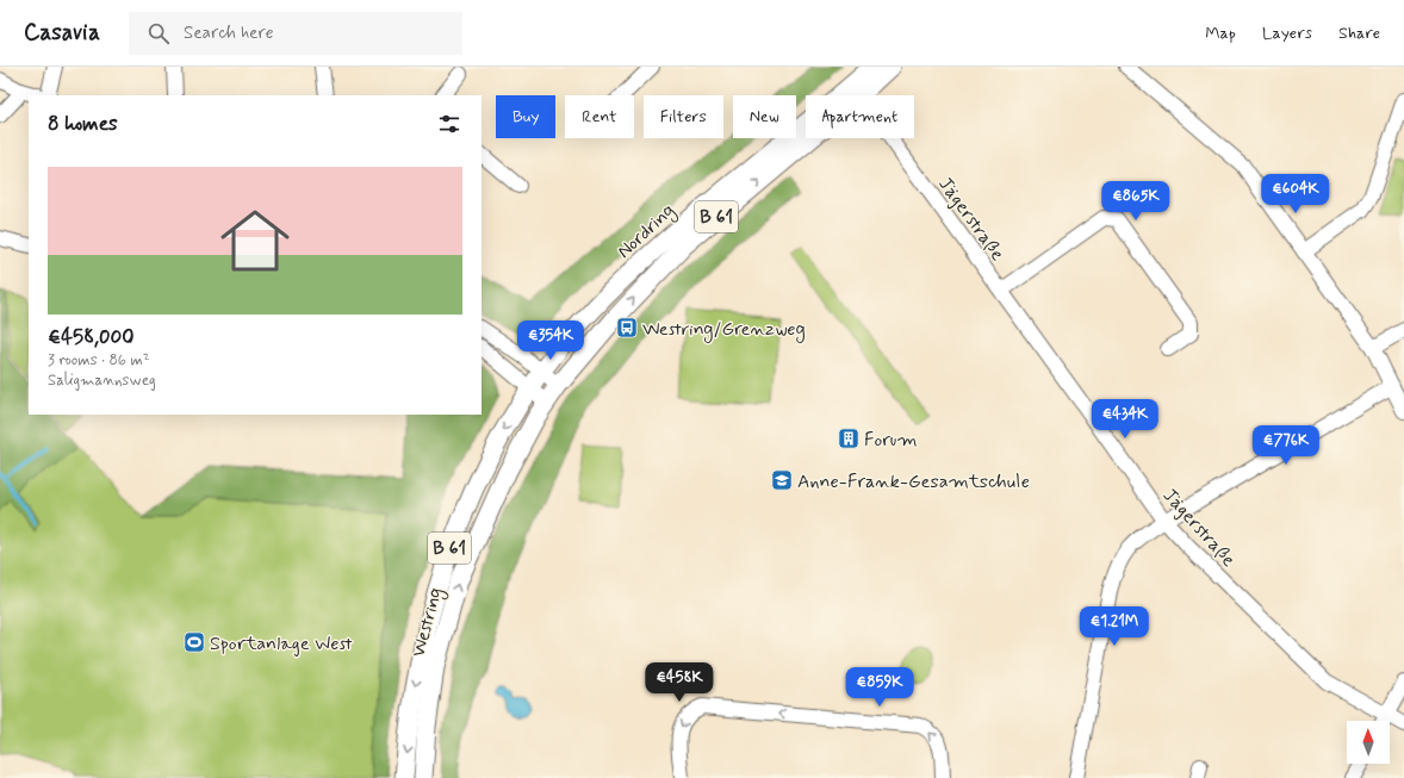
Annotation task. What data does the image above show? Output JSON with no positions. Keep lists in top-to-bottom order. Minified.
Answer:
{"streets":{"main road":["B 61","Nordring","Westring"],"street":["Jägerstraße"]},"crossings":[["Nordring","Westring"]],"places":{"bus stop":["Westring/Grenzweg"],"building":["Forum"],"school or university":["Anne-Frank-Gesamtschule"],"sports":["Sportanlage West"]},"north":"top","page":{"header":"Casavia","search":"Search here","nav":["Map","Layers","Share"],"chip":["Buy","Rent","Filters","New","Apartment"],"heading":"8 homes","list":[{"name":"€458,000","note":"3 rooms · 86 m² · Saligmannsweg"}],"price":["€604K","€865K","€354K","€434K","€776K","€1.21M","€458K","€859K"]}}
